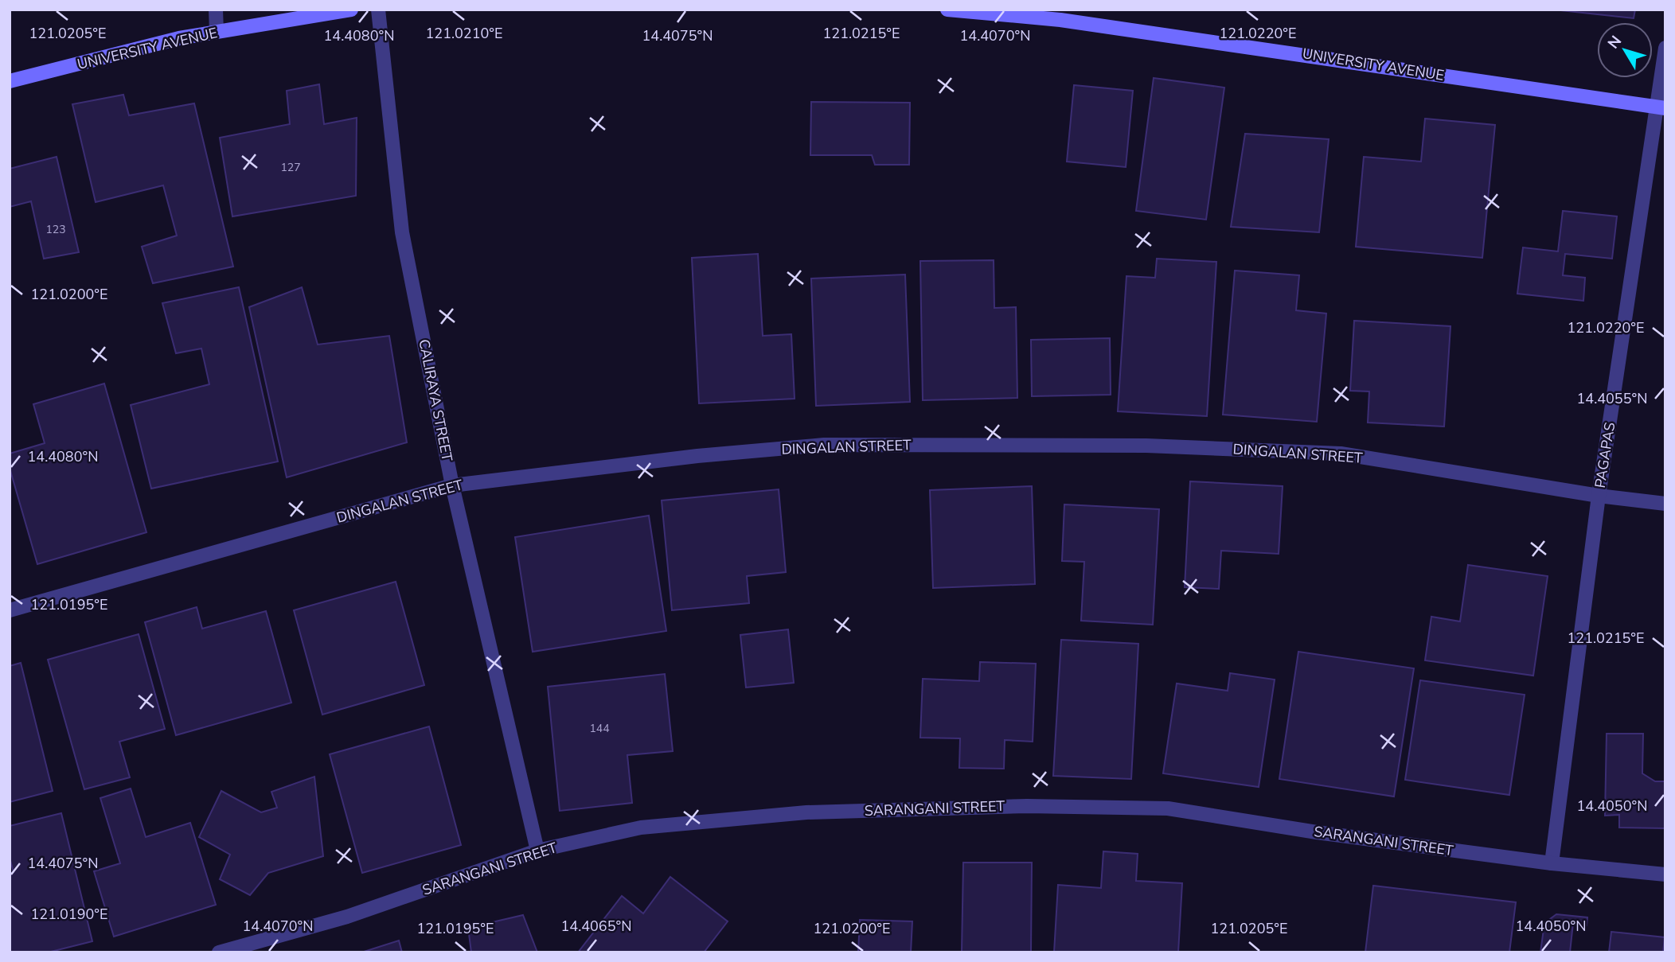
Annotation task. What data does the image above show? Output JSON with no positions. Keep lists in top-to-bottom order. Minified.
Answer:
{"streets":{"street":["UNIVERSITY AVENUE","CALIRAYA STREET","DINGALAN STREET","PAGAPAS","SARANGANI STREET"]},"crossings":[["UNIVERSITY AVENUE","PAGAPAS"],["CALIRAYA STREET","DINGALAN STREET"],["CALIRAYA STREET","SARANGANI STREET"],["DINGALAN STREET","PAGAPAS"],["PAGAPAS","SARANGANI STREET"]],"house_numbers":["127","123","144"],"north":"top left","coordinates":["121.0205°E","121.0210°E","121.0215°E","121.0220°E","14.4080°N","14.4075°N","14.4070°N","121.0200°E","14.4055°N","121.0195°E","14.4050°N","121.0190°E","14.4065°N"]}
